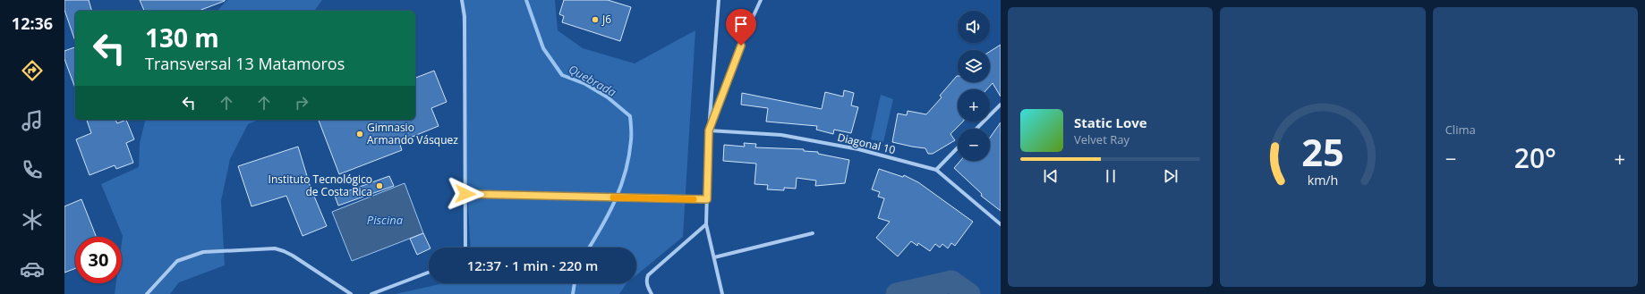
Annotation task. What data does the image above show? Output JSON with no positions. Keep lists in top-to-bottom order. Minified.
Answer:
{"streets":{"street":["Diagonal 10"]},"water":["Quebrada","Piscina"],"places":["J6","Gimnasio Armando Vásquez","Instituto Tecnológico de Costa Rica"],"page":{"tabs":"12:36","tile":"Clima","map_buttons":["+","−"],"turn":["130 m","Transversal 13 Matamoros"],"song":["Static Love","Velvet Ray"],"heat":["−","20°","+"],"limit":"30","trip":"12:37 · 1 min · 220 m","gauge":["25","km/h"]}}
